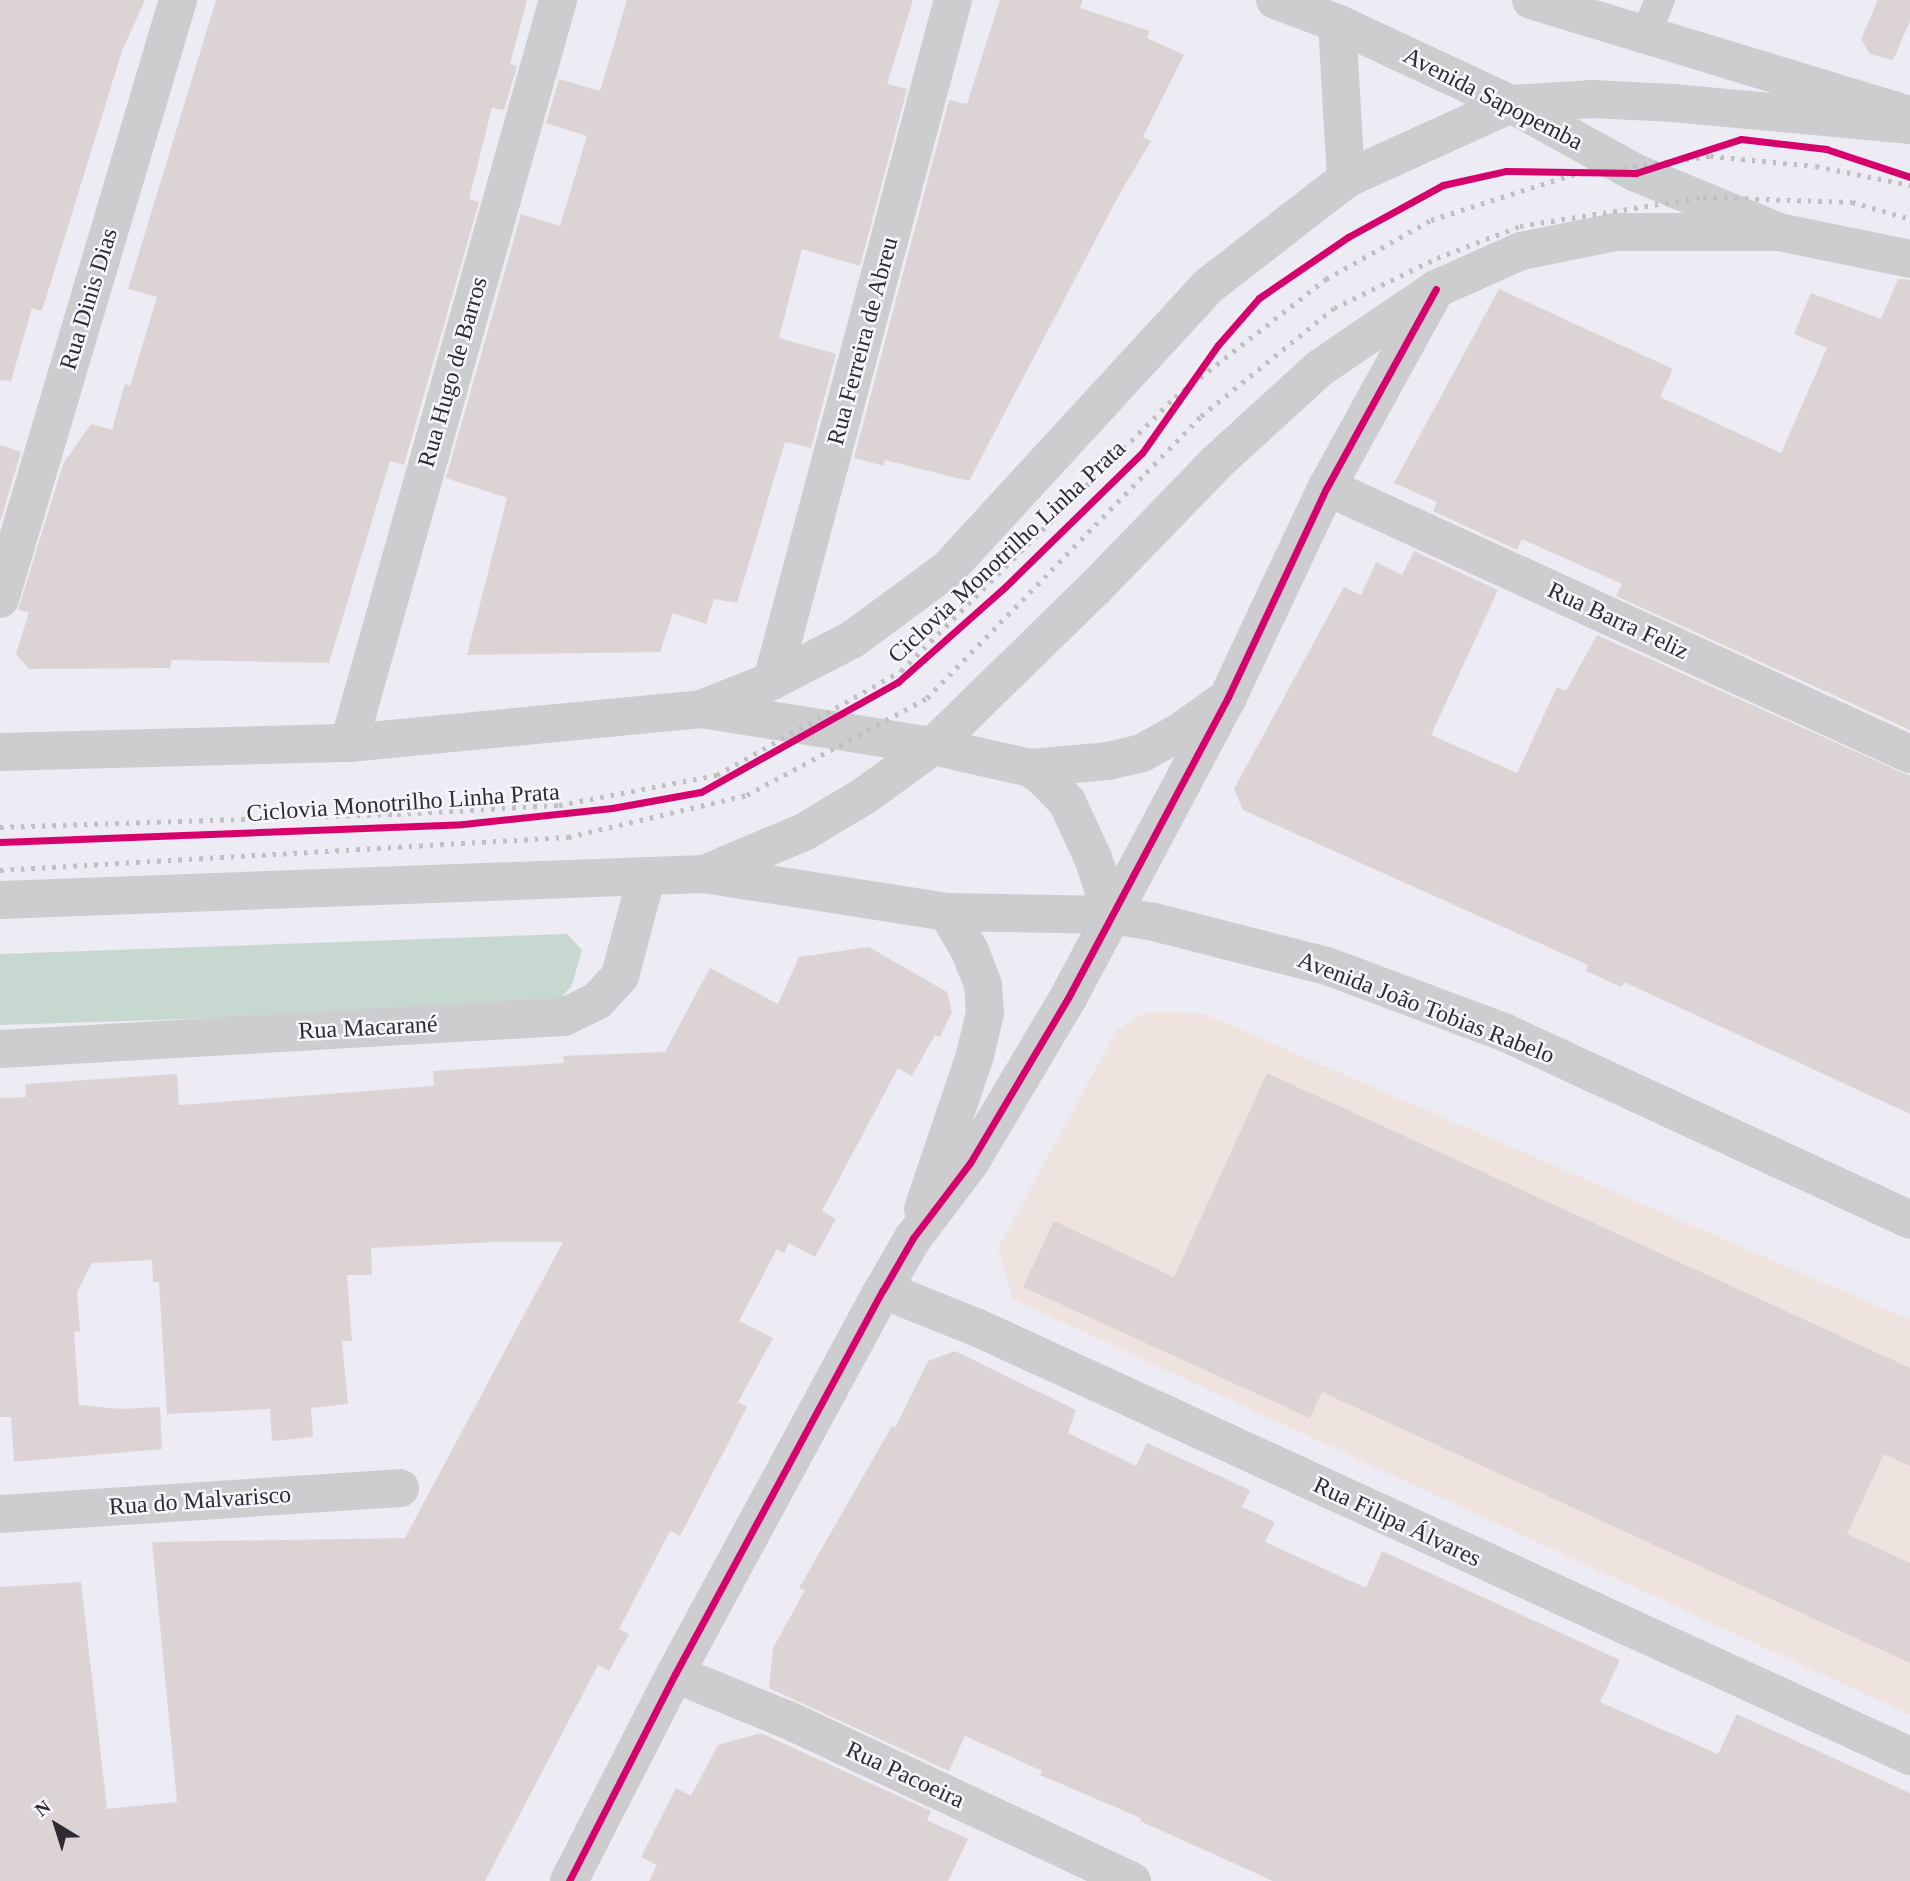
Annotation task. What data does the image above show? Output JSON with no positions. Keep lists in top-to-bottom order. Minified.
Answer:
{"streets":{"street":["Avenida Sapopemba","Rua Dinis Dias","Rua Ferreira de Abreu","Rua Hugo de Barros","Rua Barra Feliz","Avenida João Tobias Rabelo","Rua Macarané","Rua do Malvarisco","Rua Filipa Álvares","Rua Pacoeira"],"cycle path":["Ciclovia Monotrilho Linha Prata"]},"north":"top left"}
